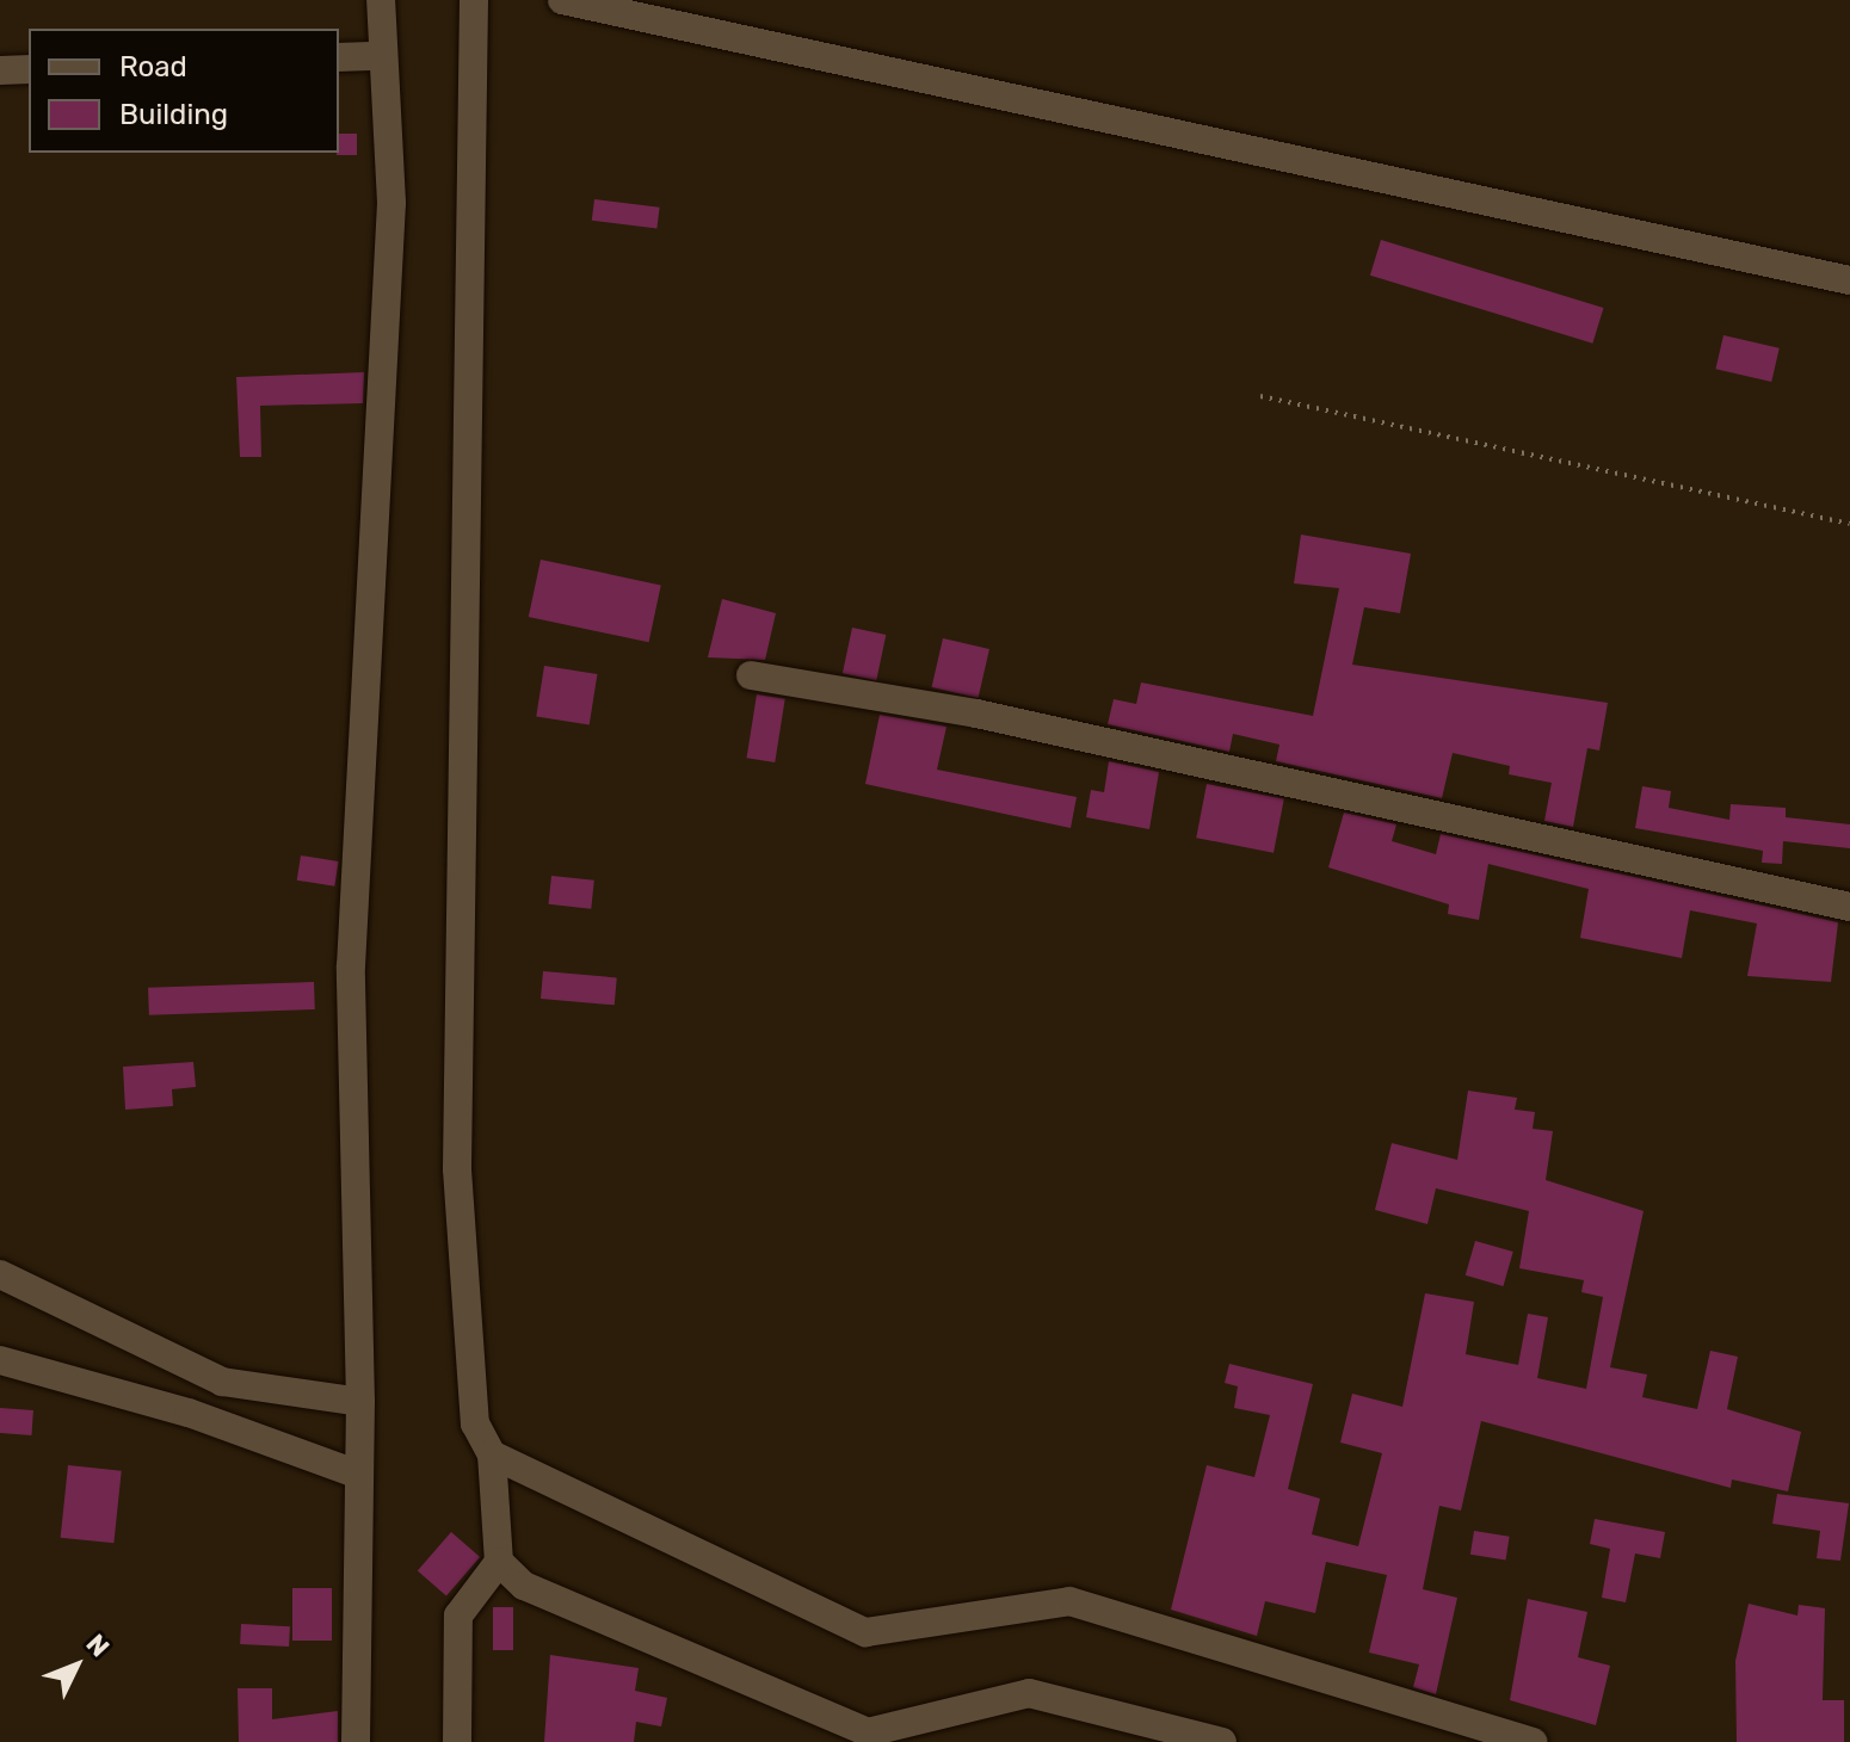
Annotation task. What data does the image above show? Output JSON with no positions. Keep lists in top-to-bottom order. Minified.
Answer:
{"legend":["Road","Building"],"north":"top right"}
